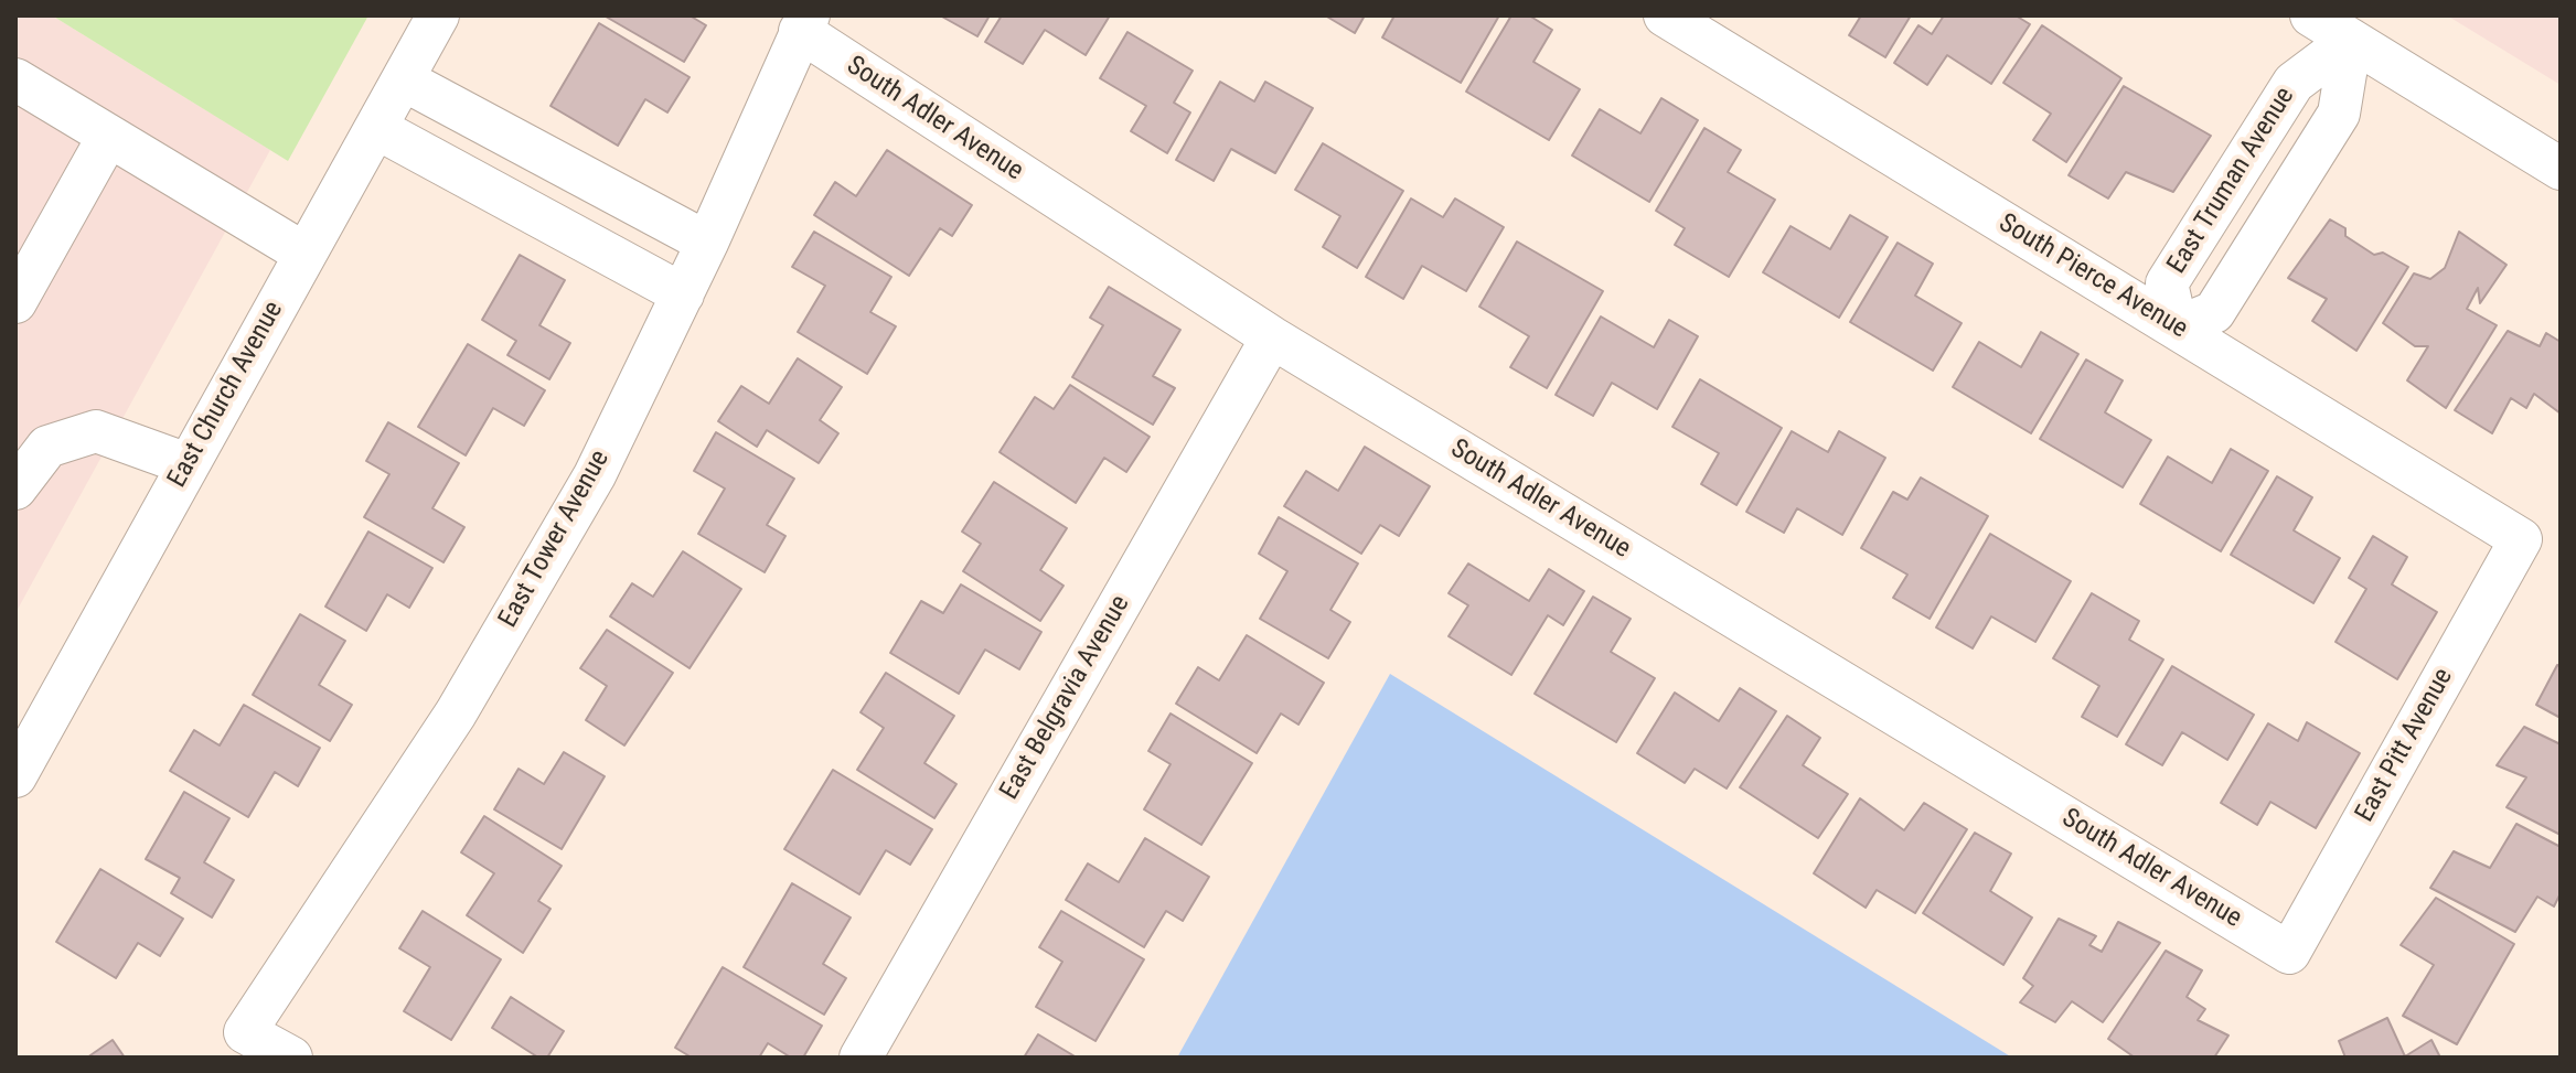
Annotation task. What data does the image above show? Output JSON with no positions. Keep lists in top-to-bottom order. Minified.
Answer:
{"streets":{"street":["South Adler Avenue","East Truman Avenue","South Pierce Avenue","East Church Avenue","East Tower Avenue","East Belgravia Avenue","East Pitt Avenue"]},"crossings":[["South Adler Avenue","East Tower Avenue"],["South Adler Avenue","East Belgravia Avenue"],["South Adler Avenue","East Pitt Avenue"],["East Truman Avenue","South Pierce Avenue"],["South Pierce Avenue","East Pitt Avenue"]]}
